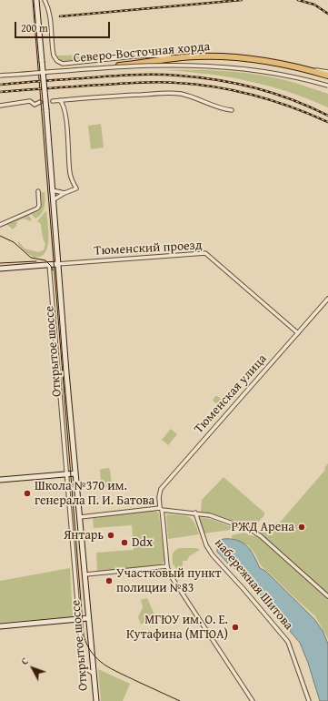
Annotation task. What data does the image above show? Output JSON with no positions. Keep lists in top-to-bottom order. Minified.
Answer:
{"streets":{"main road":["Северо-Восточная хорда","Открытое шоссе"],"street":["Тюменский проезд","Тюменская улица","набережная Шитова"]},"crossings":[["Тюменский проезд","Открытое шоссе"],["Тюменский проезд","Тюменская улица"]],"places":["Школа №370 им. генерала П. И. Батова","РЖД Арена","Янтарь","Ddx","Участковый пункт полиции №83","МГЮУ им. О. Е. Кутафина (МГЮА)"],"scale_bar":"200 m","north":"top left"}
